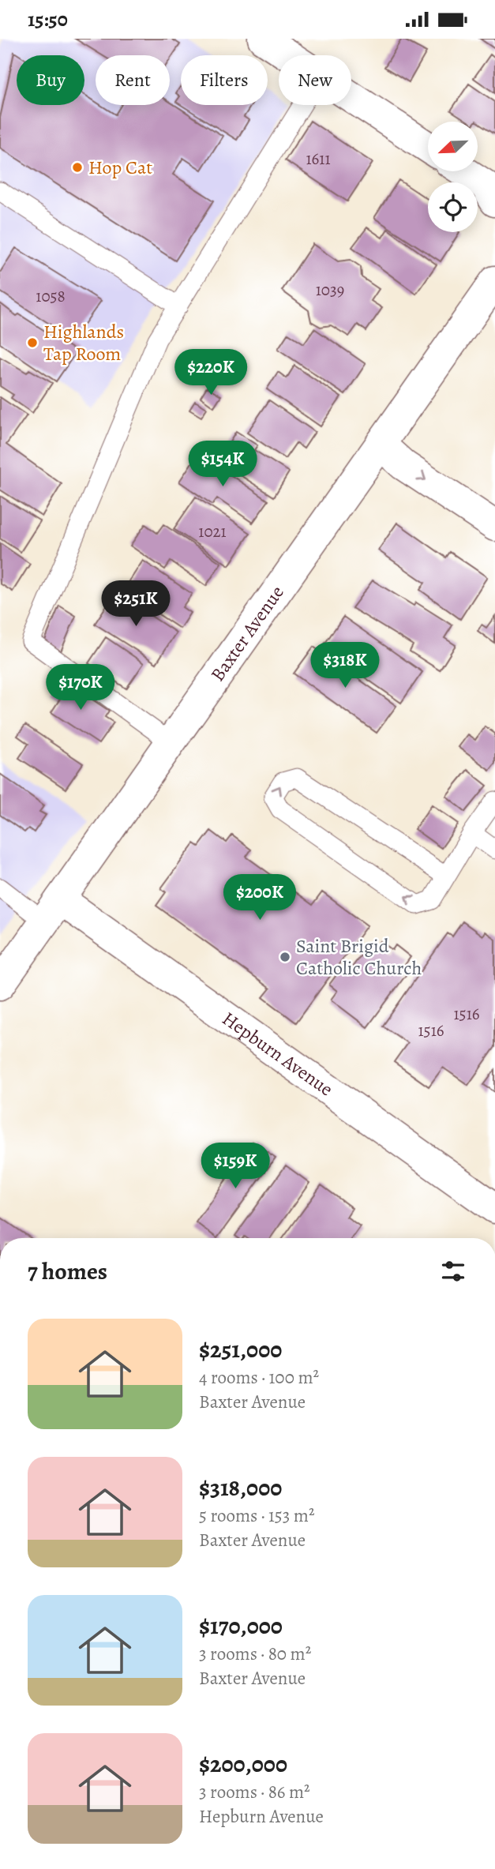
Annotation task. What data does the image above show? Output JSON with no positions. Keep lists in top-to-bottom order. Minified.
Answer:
{"streets":{"main road":["Baxter Avenue","Hepburn Avenue"]},"crossings":[["Baxter Avenue","Hepburn Avenue"]],"places":["Hop Cat","Highlands Tap Room","Saint Brigid Catholic Church"],"house_numbers":["1611","1039","1058","1021","1516","1516"],"north":"bottom left","page":{"status":"15:50","chip":["Buy","Rent","Filters","New"],"price":["$220K","$154K","$251K","$318K","$170K","$200K","$159K"],"heading":"7 homes","list":[{"name":"$251,000","note":"4 rooms · 100 m² · Baxter Avenue"},{"name":"$318,000","note":"5 rooms · 153 m² · Baxter Avenue"},{"name":"$170,000","note":"3 rooms · 80 m² · Baxter Avenue"},{"name":"$200,000","note":"3 rooms · 86 m² · Hepburn Avenue"}]}}
